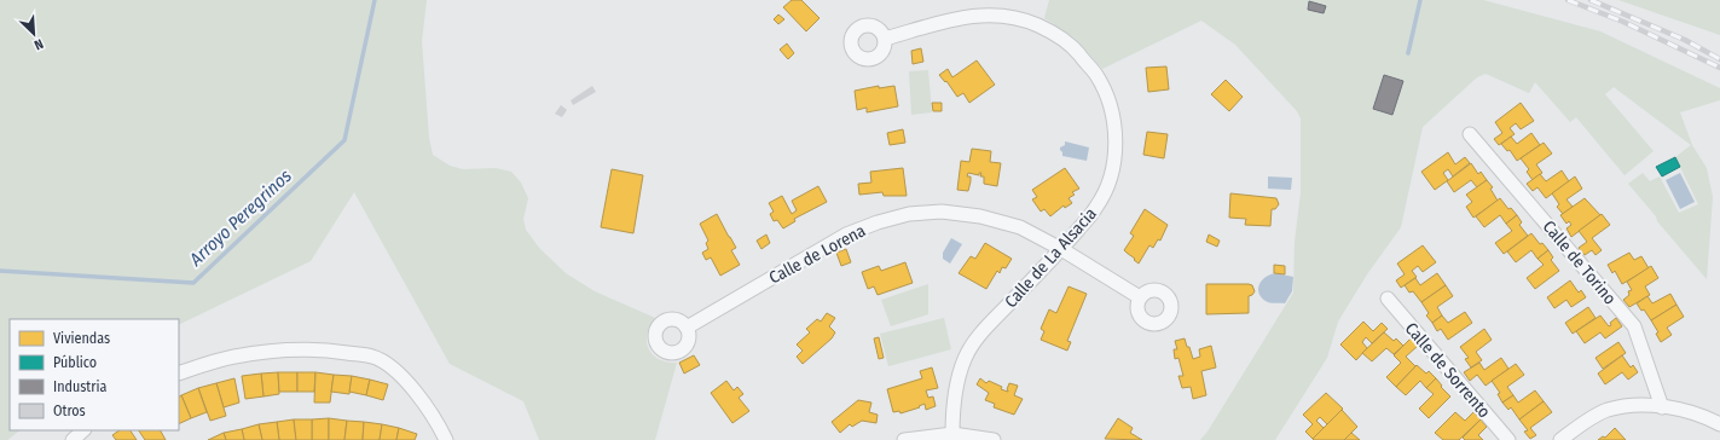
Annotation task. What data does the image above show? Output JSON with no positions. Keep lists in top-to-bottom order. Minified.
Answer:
{"streets":{"street":["Calle de Lorena","Calle de La Alsacia","Calle de Torino","Calle de Sorrento"]},"crossings":[["Calle de Lorena","Calle de La Alsacia"]],"water":["Arroyo Peregrinos"],"legend":["Viviendas","Público","Industria","Otros"],"north":"bottom right"}
